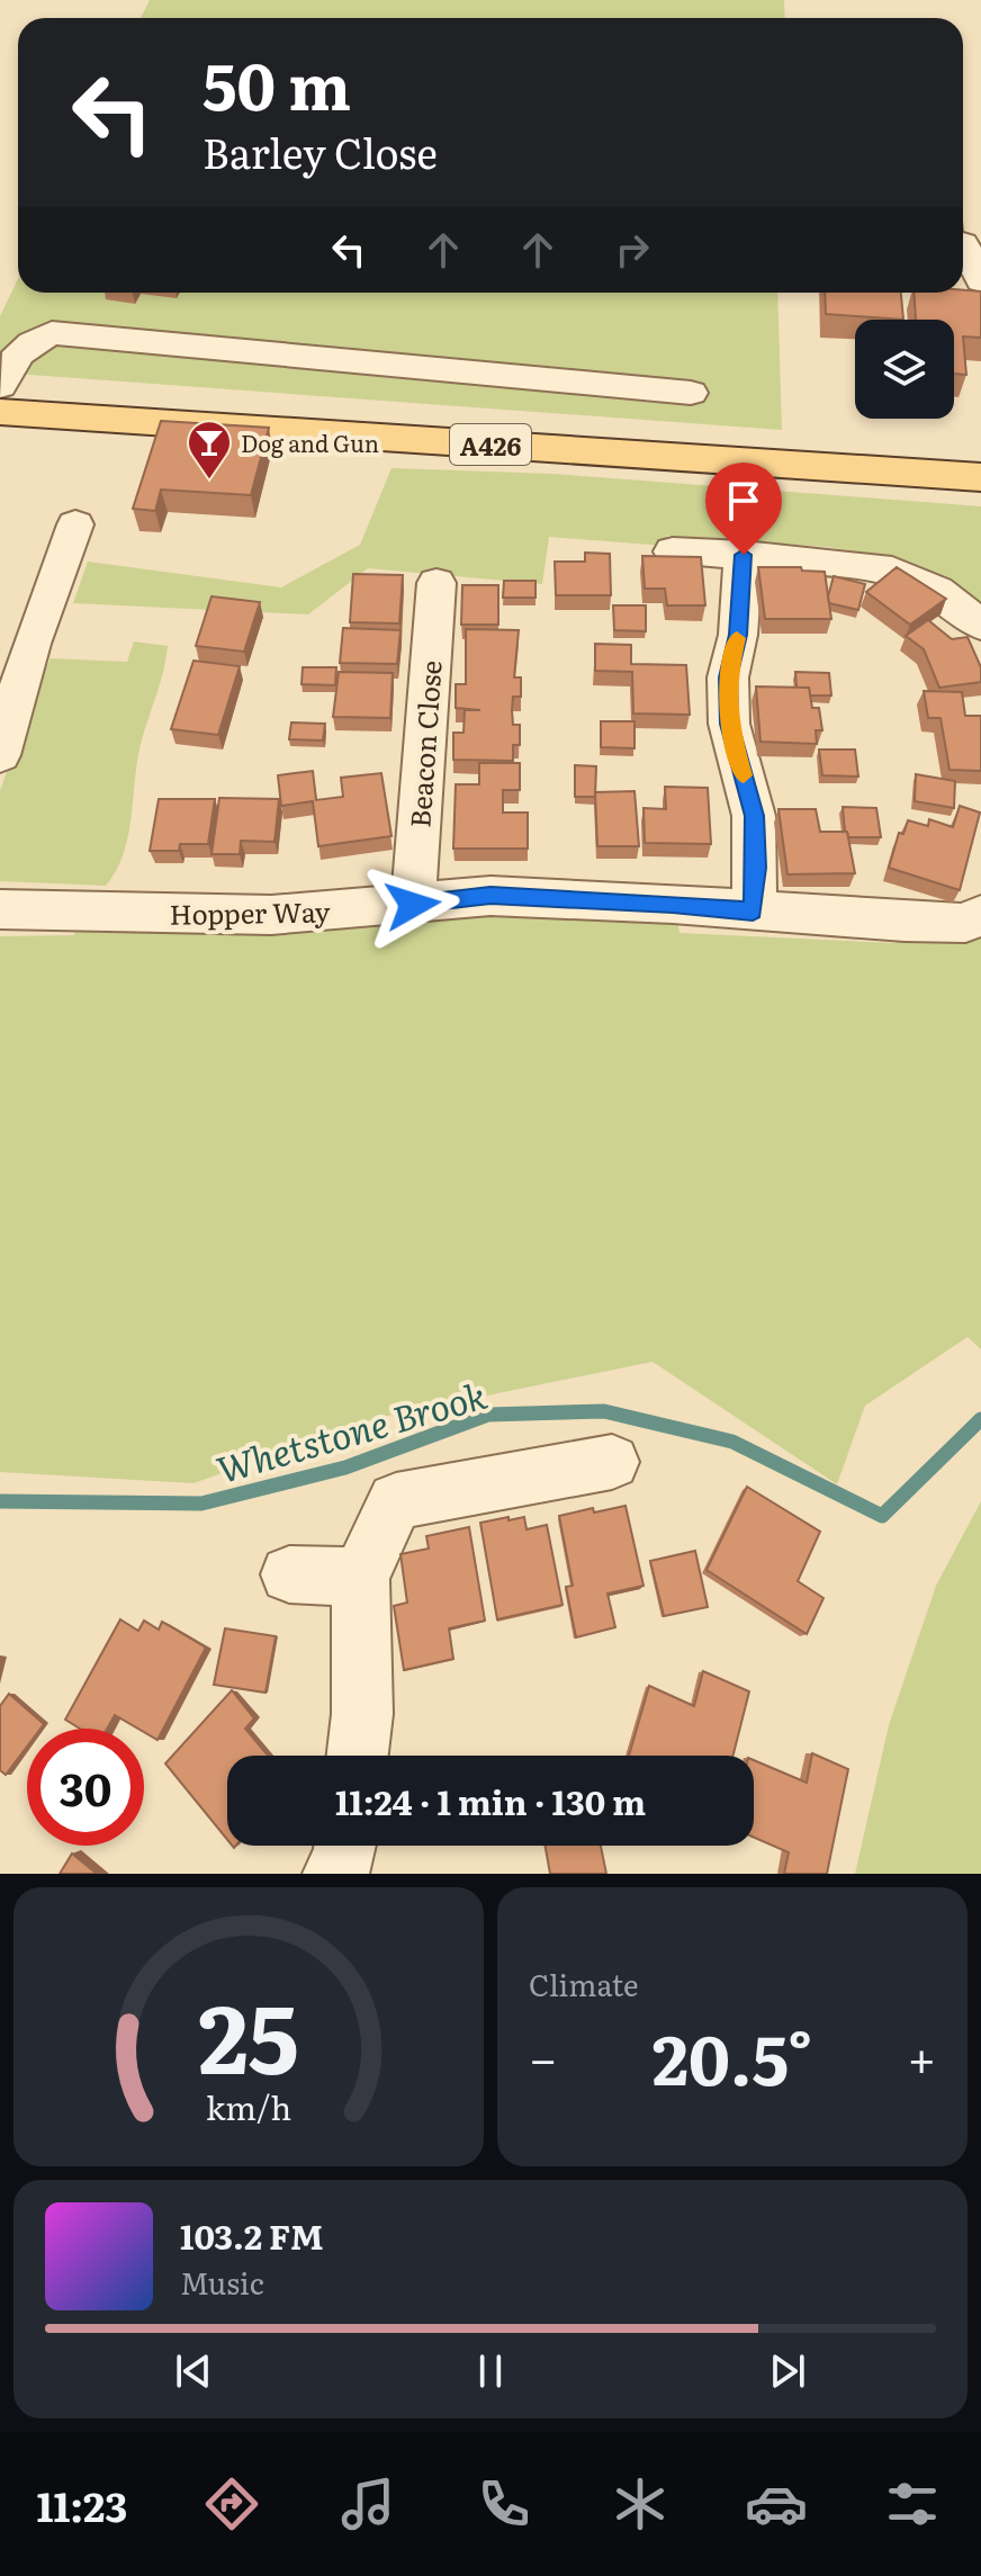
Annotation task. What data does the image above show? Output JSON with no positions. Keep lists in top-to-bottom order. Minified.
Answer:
{"streets":{"main road":["A426"],"street":["Beacon Close","Hopper Way"]},"crossings":[["Beacon Close","Hopper Way"]],"water":["Whetstone Brook"],"places":{"bar":["Dog and Gun"]},"page":{"turn":["50 m","Barley Close"],"limit":"30","trip":"11:24 · 1 min · 130 m","tile":"Climate","heat":["−","20.5°","+"],"song":["103.2 FM","Music"],"tabs":"11:23","gauge":["25","km/h"]}}
